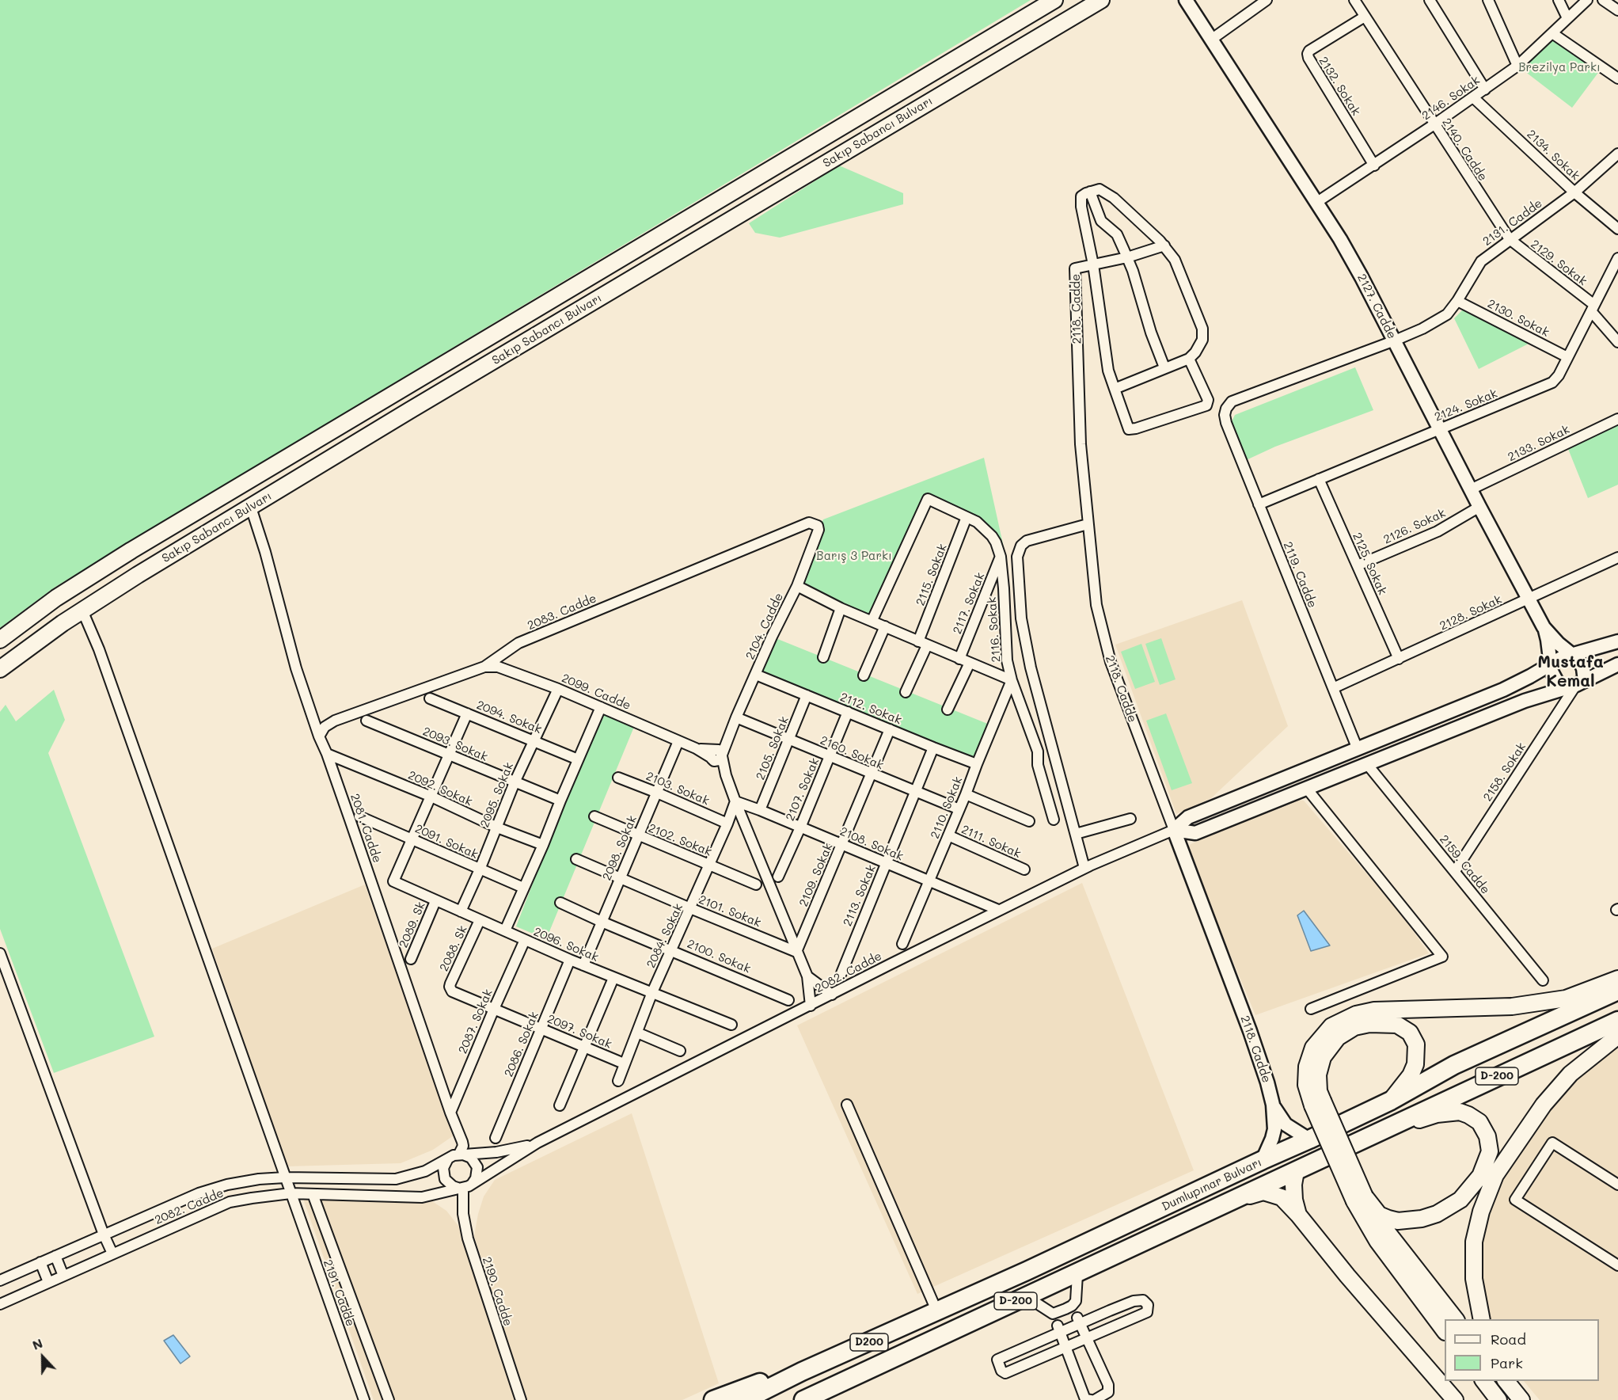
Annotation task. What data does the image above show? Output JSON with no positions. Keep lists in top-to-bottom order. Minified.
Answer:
{"streets":{"highway":["D-200","Dumlupınar Bulvarı","D200"],"main road":["Sakıp Sabancı Bulvarı"],"street":["2132. Sokak","2146. Sokak","2140. Cadde","2134. Sokak","2131. Cadde","2129. Sokak","2127. Cadde","2118. Cadde","2130. Sokak","2124. Sokak","2133. Sokak","2126. Sokak","2125. Sokak","2115. Sokak","2119. Cadde","2117. Sokak","2083. Cadde","2128. Sokak","2104. Cadde","2116. Sokak","2099. Cadde","2112. Sokak","2094. Sokak","2093. Sokak","2105. Sokak","2160. Sokak","2158. Sokak","2092. Sokak","2103. Sokak","2107. Sokak","2095. Sokak","2110. Sokak","2081. Cadde","2102. Sokak","2091. Sokak","2111. Sokak","2108. Sokak","2098. Sokak","2159. Cadde","2109. Sokak","2113. Sokak","2101. Sokak","2089. Sk","2084. Sokak","2096. Sokak","2088. Sk","2100. Sokak","2082. Cadde","2087. Sokak","2097. Sokak","2086. Sokak","2190. Cadde","2191. Cadde"]},"crossings":[["2132. Sokak","2146. Sokak"],["2132. Sokak","2140. Cadde"],["2146. Sokak","2140. Cadde"],["2146. Sokak","2134. Sokak"],["2146. Sokak","2127. Cadde"],["Sakıp Sabancı Bulvarı","2081. Cadde"],["Sakıp Sabancı Bulvarı","2191. Cadde"],["2140. Cadde","2131. Cadde"],["2140. Cadde","2129. Sokak"],["2134. Sokak","2131. Cadde"],["2131. Cadde","2129. Sokak"],["2131. Cadde","2127. Cadde"],["2131. Cadde","2130. Sokak"],["2131. Cadde","2119. Cadde"],["2129. Sokak","2124. Sokak"],["2127. Cadde","2124. Sokak"],["2127. Cadde","2133. Sokak"],["2127. Cadde","2126. Sokak"],["2127. Cadde","2128. Sokak"],["2118. Cadde","2082. Cadde"],["2130. Sokak","2124. Sokak"],["2124. Sokak","2125. Sokak"],["2124. Sokak","2119. Cadde"],["2126. Sokak","2125. Sokak"],["2125. Sokak","2128. Sokak"],["2115. Sokak","2116. Sokak"],["2119. Cadde","2128. Sokak"],["2117. Sokak","2116. Sokak"],["2083. Cadde","2104. Cadde"],["2083. Cadde","2099. Cadde"],["2083. Cadde","2081. Cadde"],["2104. Cadde","2099. Cadde"],["2104. Cadde","2112. Sokak"],["2104. Cadde","2160. Sokak"],["2116. Sokak","2110. Sokak"],["2099. Cadde","2095. Sokak"],["2099. Cadde","2098. Sokak"],["2112. Sokak","2105. Sokak"],["2112. Sokak","2107. Sokak"],["2112. Sokak","2110. Sokak"],["2112. Sokak","2109. Sokak"],["2112. Sokak","2113. Sokak"],["2094. Sokak","2095. Sokak"],["2093. Sokak","2095. Sokak"],["2105. Sokak","2160. Sokak"],["2105. Sokak","2108. Sokak"],["2160. Sokak","2107. Sokak"],["2160. Sokak","2110. Sokak"],["2160. Sokak","2109. Sokak"],["2160. Sokak","2113. Sokak"],["2158. Sokak","2159. Cadde"],["2092. Sokak","2095. Sokak"],["2092. Sokak","2081. Cadde"],["2103. Sokak","2098. Sokak"],["2103. Sokak","2084. Sokak"],["2107. Sokak","2108. Sokak"],["2095. Sokak","2091. Sokak"],["2095. Sokak","2096. Sokak"],["2110. Sokak","2111. Sokak"],["2110. Sokak","2108. Sokak"],["2081. Cadde","2082. Cadde"],["2081. Cadde","2087. Sokak"],["2081. Cadde","2190. Cadde"],["2102. Sokak","2098. Sokak"],["2102. Sokak","2084. Sokak"],["2091. Sokak","2096. Sokak"],["2108. Sokak","2109. Sokak"],["2108. Sokak","2113. Sokak"],["2108. Sokak","2084. Sokak"],["2108. Sokak","2082. Cadde"],["2098. Sokak","2101. Sokak"],["2098. Sokak","2096. Sokak"],["2098. Sokak","2100. Sokak"],["2109. Sokak","2101. Sokak"],["2101. Sokak","2084. Sokak"],["2089. Sk","2096. Sokak"],["2084. Sokak","2096. Sokak"],["2084. Sokak","2100. Sokak"],["2084. Sokak","2097. Sokak"],["2096. Sokak","2088. Sk"],["2096. Sokak","2087. Sokak"],["2096. Sokak","2086. Sokak"],["2088. Sk","2097. Sokak"],["2082. Cadde","2190. Cadde"],["2082. Cadde","2191. Cadde"],["2087. Sokak","2097. Sokak"],["2097. Sokak","2086. Sokak"]],"districts":["Mustafa Kemal"],"parks":["Brezilya Parkı","Barış 3 Parkı"],"legend":["Road","Park"],"north":"top"}
